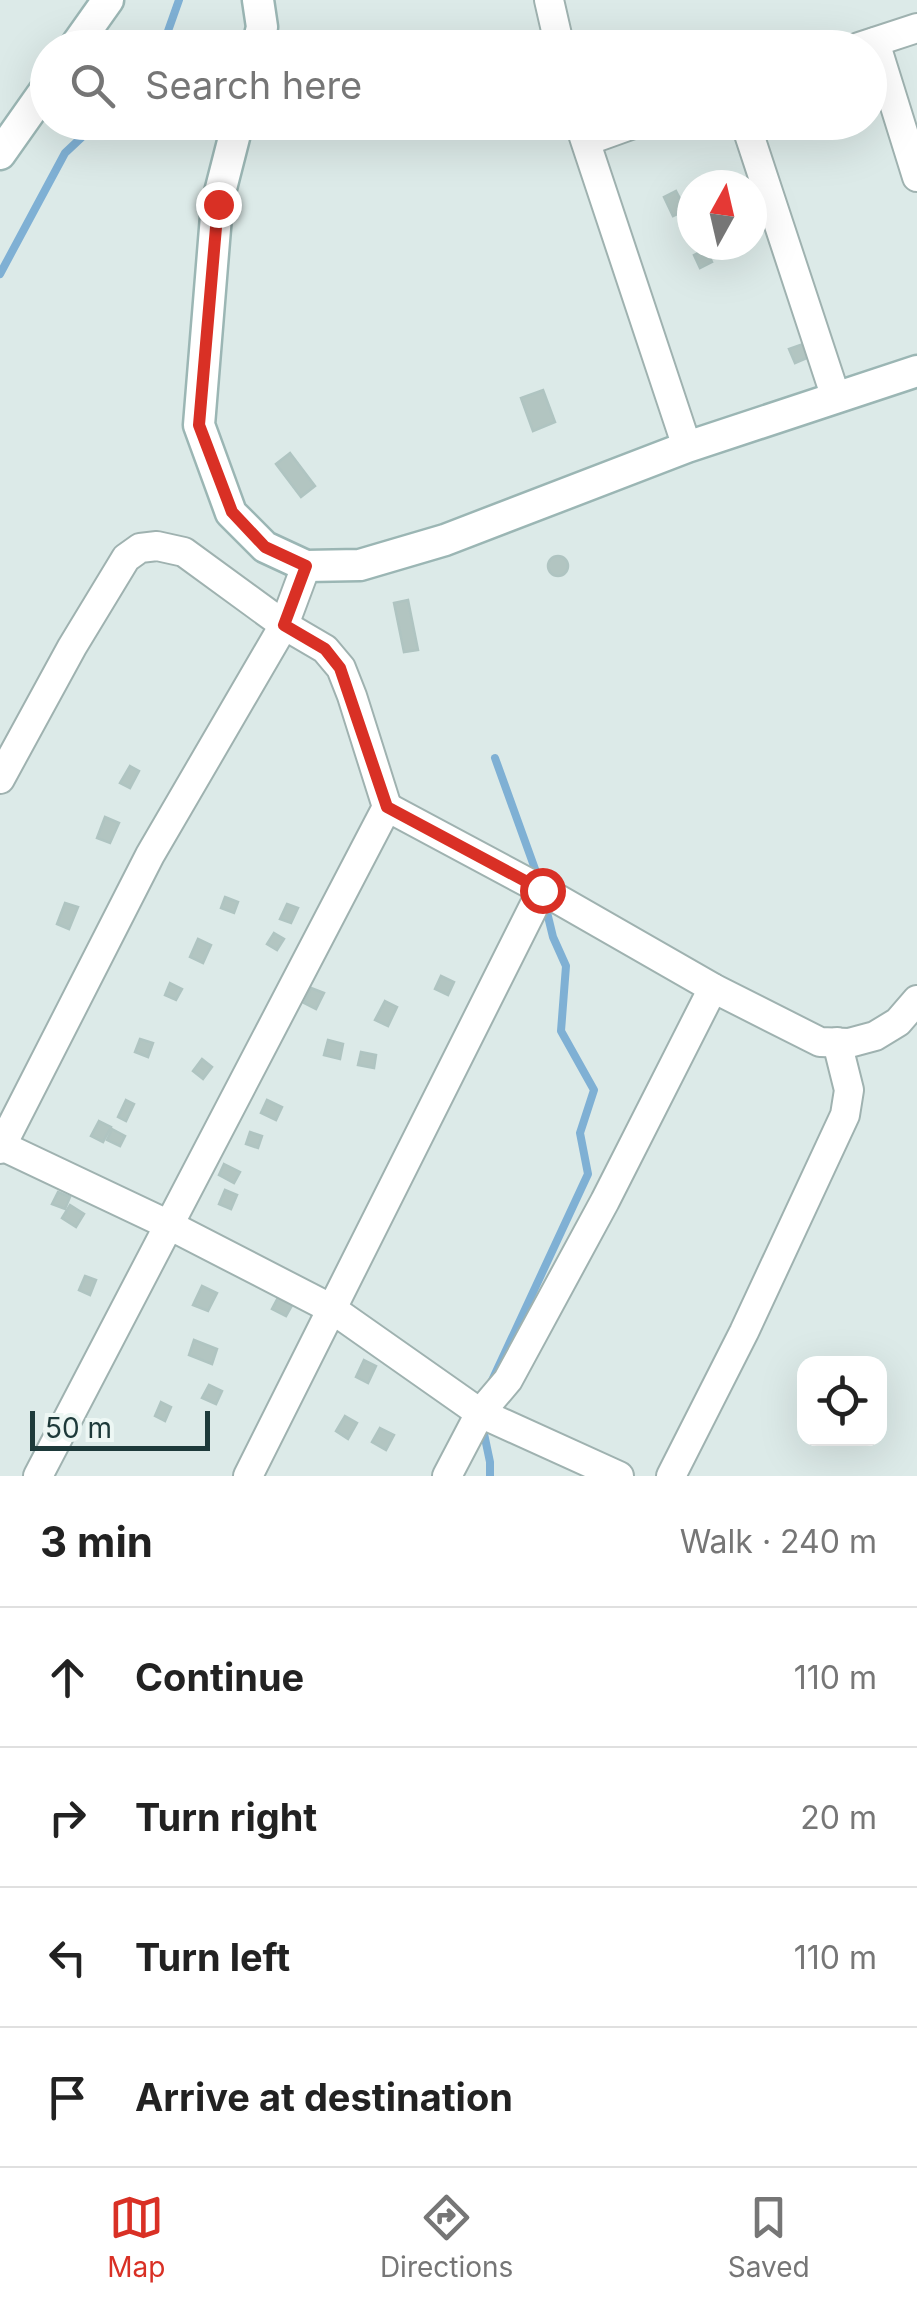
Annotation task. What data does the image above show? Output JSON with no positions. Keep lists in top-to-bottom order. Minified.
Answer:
{"scale_bar":"50 m","north":"top","page":{"search":"Search here","scale":"50 m","heading":["3 min","Walk · 240 m"],"list":[["Continue","110 m"],["Turn right","20 m"],["Turn left","110 m"],"Arrive at destination"],"nav":["Map","Directions","Saved"]}}
